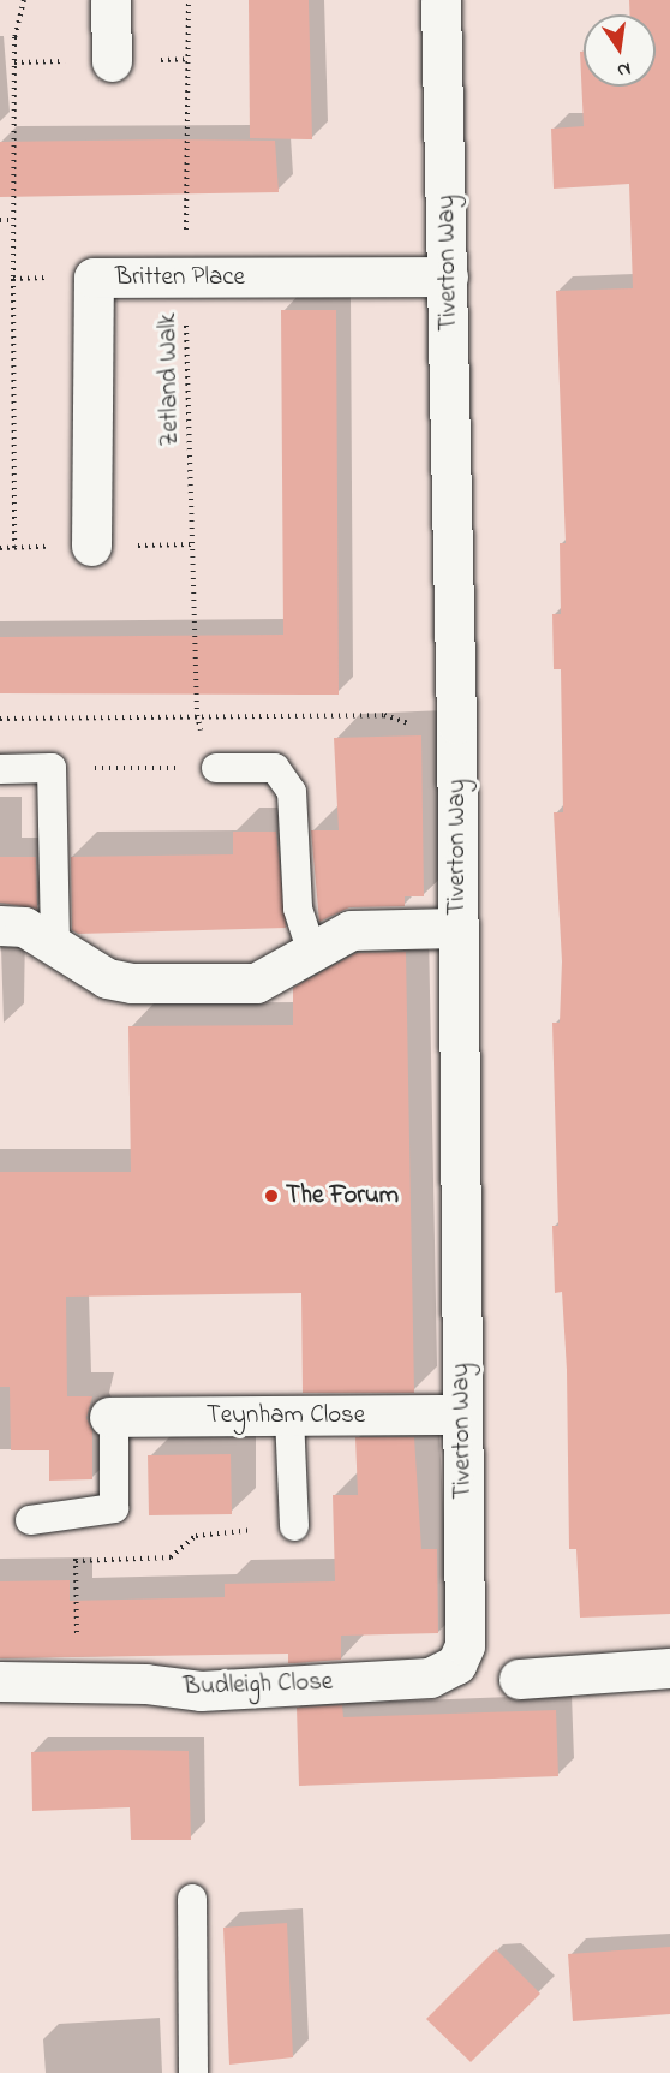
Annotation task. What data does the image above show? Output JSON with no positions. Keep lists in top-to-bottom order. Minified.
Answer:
{"streets":{"street":["Tiverton Way","Britten Place","Teynham Close","Budleigh Close"],"path":["Zetland Walk"]},"crossings":[["Tiverton Way","Britten Place"],["Tiverton Way","Teynham Close"],["Tiverton Way","Budleigh Close"],["Britten Place","Zetland Walk"]],"places":["The Forum"],"north":"bottom"}
